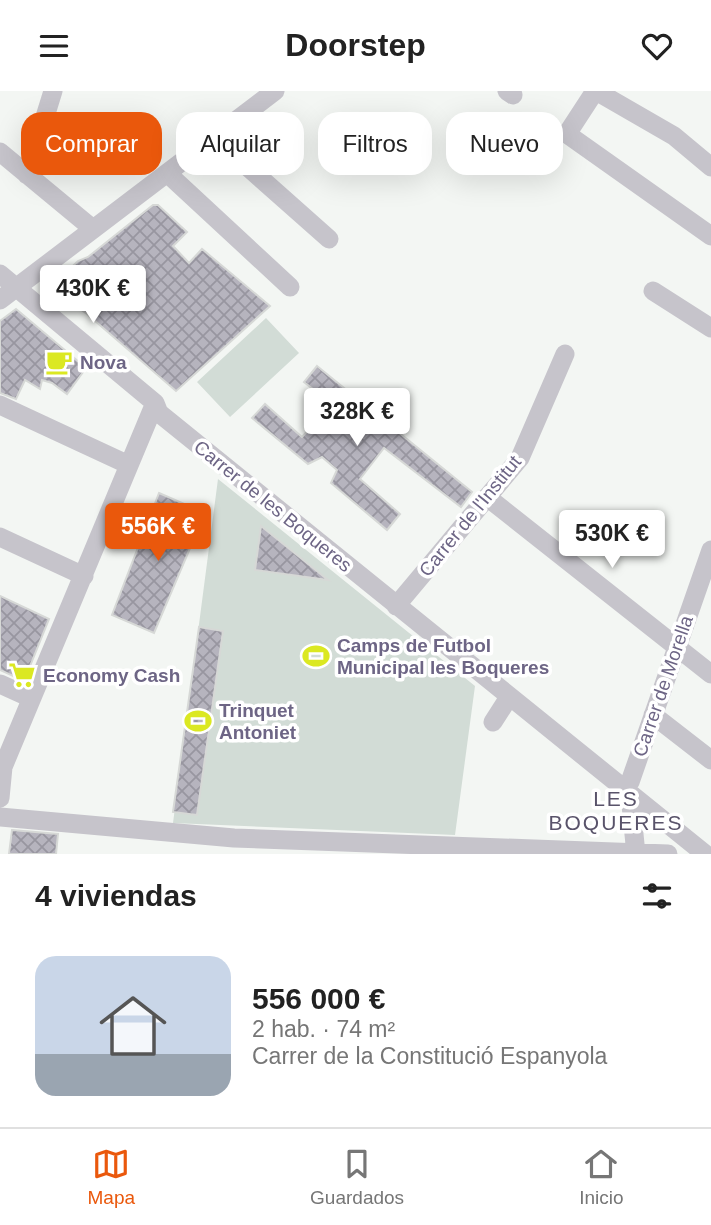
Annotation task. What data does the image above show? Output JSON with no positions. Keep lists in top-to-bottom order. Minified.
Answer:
{"streets":{"street":["Carrer de les Boqueres","Carrer de l'Institut","Carrer de Morella"]},"crossings":[["Carrer de les Boqueres","Carrer de l'Institut"],["Carrer de les Boqueres","Carrer de Morella"]],"districts":["LES BOQUERES"],"places":{"cafe":["Nova"],"sports":["Camps de Futbol Municipal les Boqueres","Trinquet Antoniet"],"supermarket":["Economy Cash"]},"page":{"header":"Doorstep","chip":["Comprar","Alquilar","Filtros","Nuevo"],"price":["430K €","328K €","556K €","530K €"],"heading":"4 viviendas","list":[{"name":"556 000 €","note":"2 hab. · 74 m² · Carrer de la Constitució Espanyola"}],"tabs":["Mapa","Guardados","Inicio"]}}
